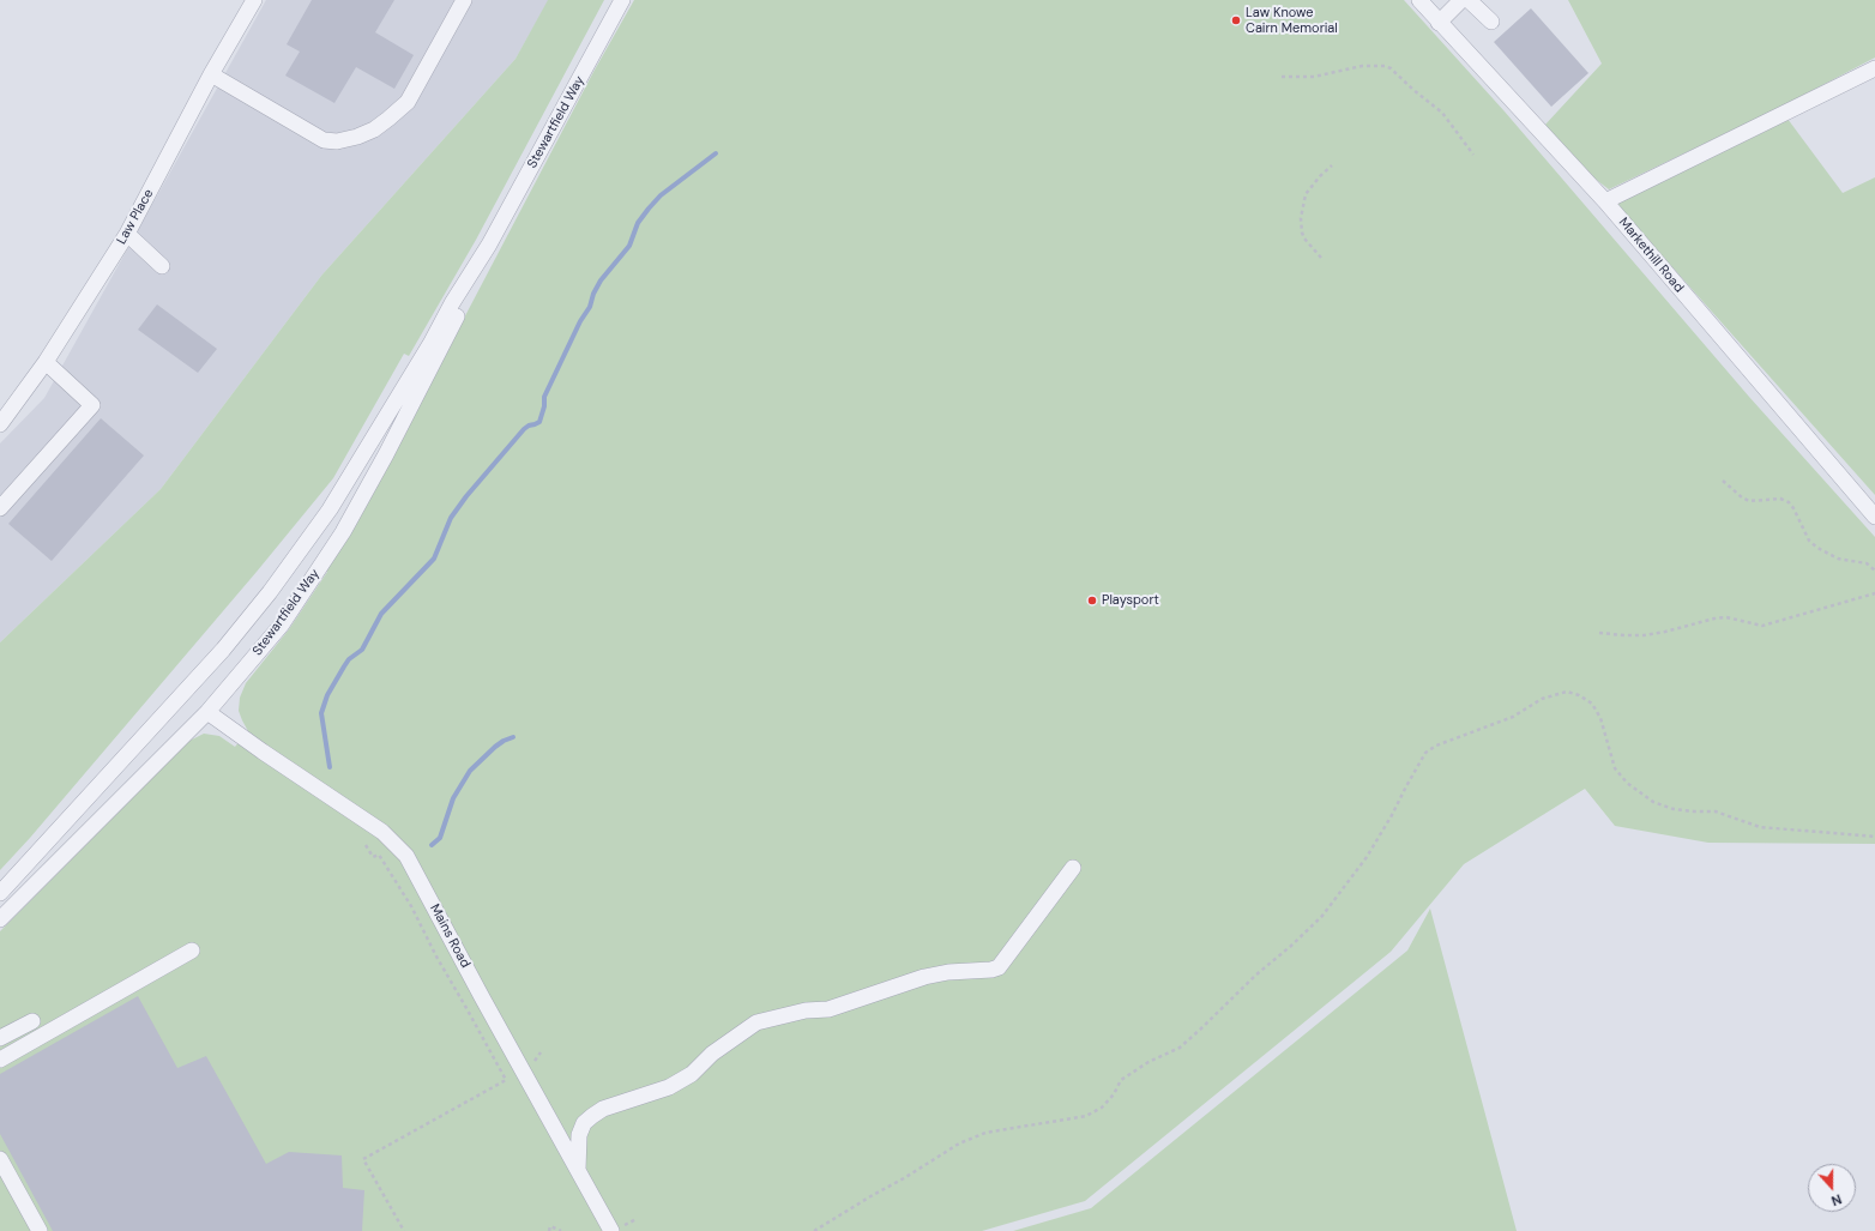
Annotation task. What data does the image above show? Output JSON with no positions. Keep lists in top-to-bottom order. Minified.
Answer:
{"streets":{"street":["Stewartfield Way","Law Place","Markethill Road","Mains Road"]},"crossings":[["Stewartfield Way","Mains Road"]],"places":["Law Knowe Cairn Memorial","Playsport"],"north":"bottom"}
